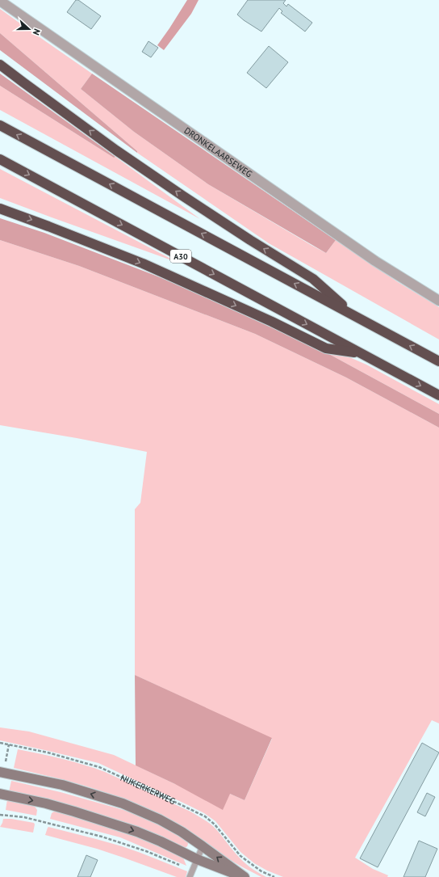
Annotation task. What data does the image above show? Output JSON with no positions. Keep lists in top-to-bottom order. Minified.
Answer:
{"streets":{"highway":["A30"],"street":["DRONKELAARSEWEG"],"path":["NIJKERKERWEG"]},"north":"right"}
